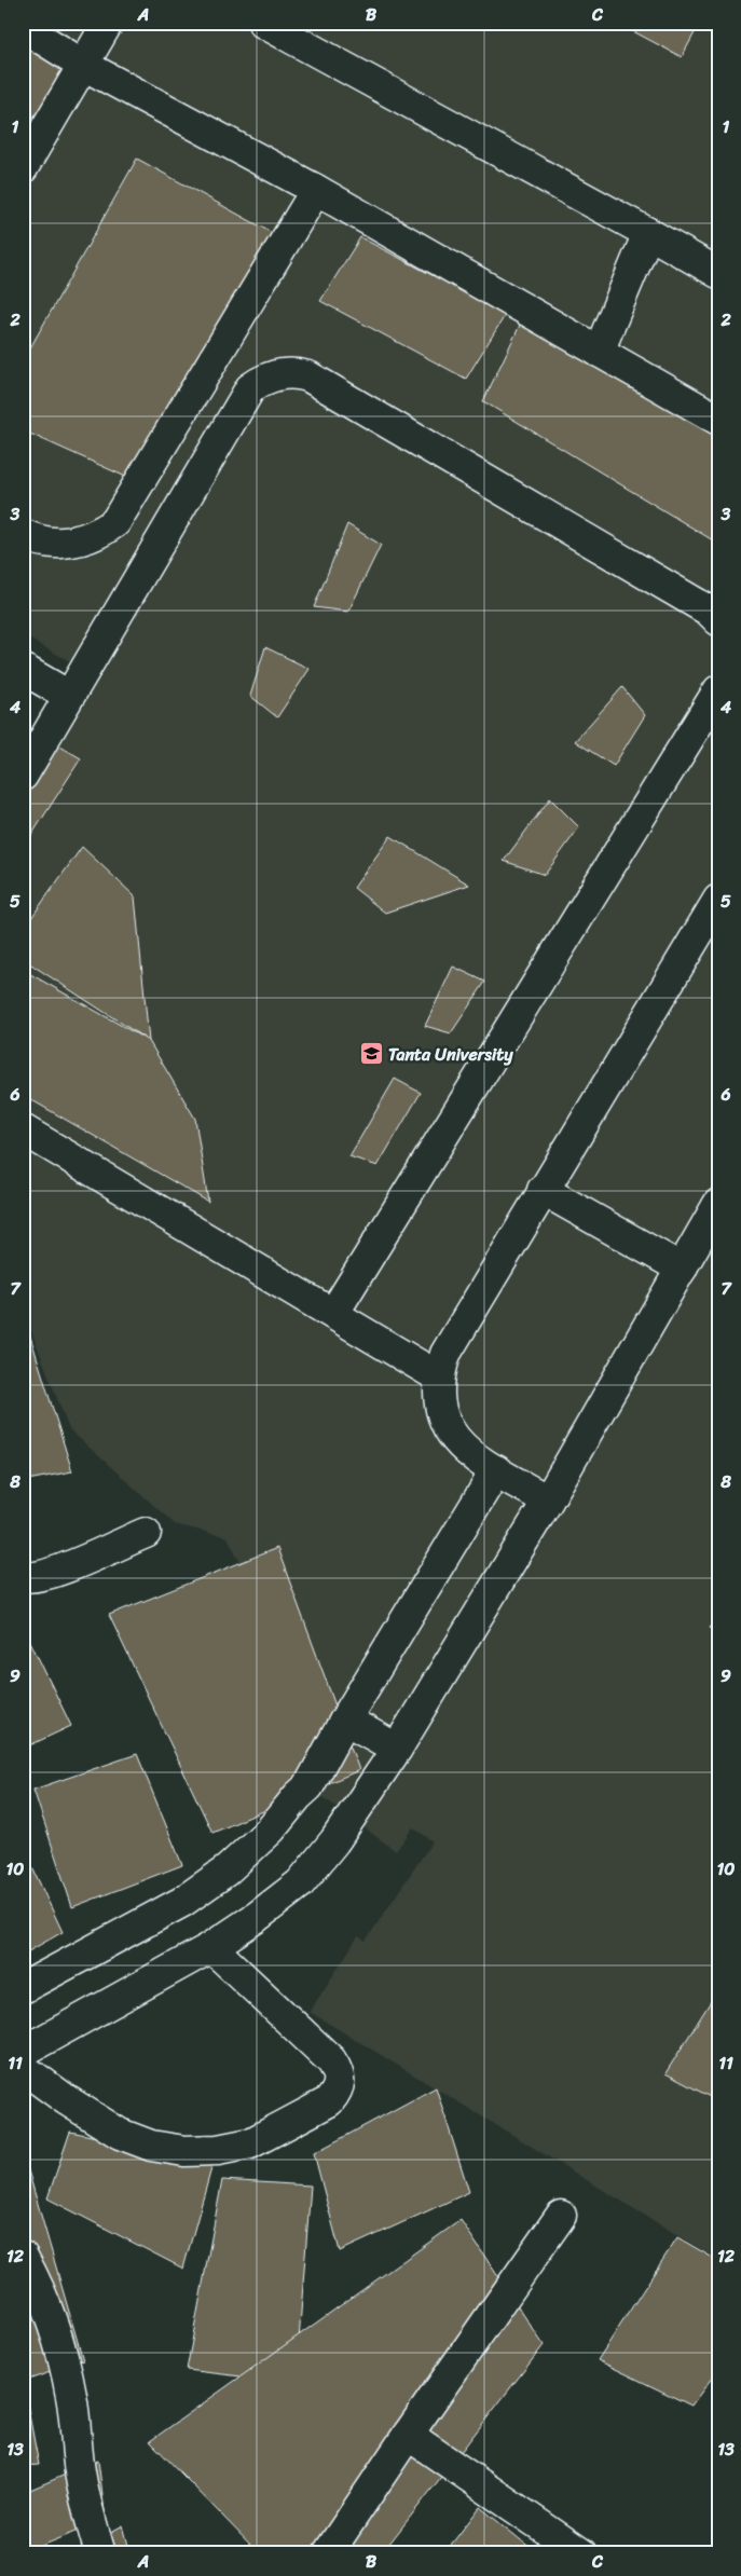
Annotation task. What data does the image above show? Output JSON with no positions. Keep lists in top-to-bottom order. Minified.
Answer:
{"places":{"school or university":["Tanta University"]},"grid":{"columns":["A","B","C"],"rows":["1","2","3","4","5","6","7","8","9","10","11","12","13"]}}
